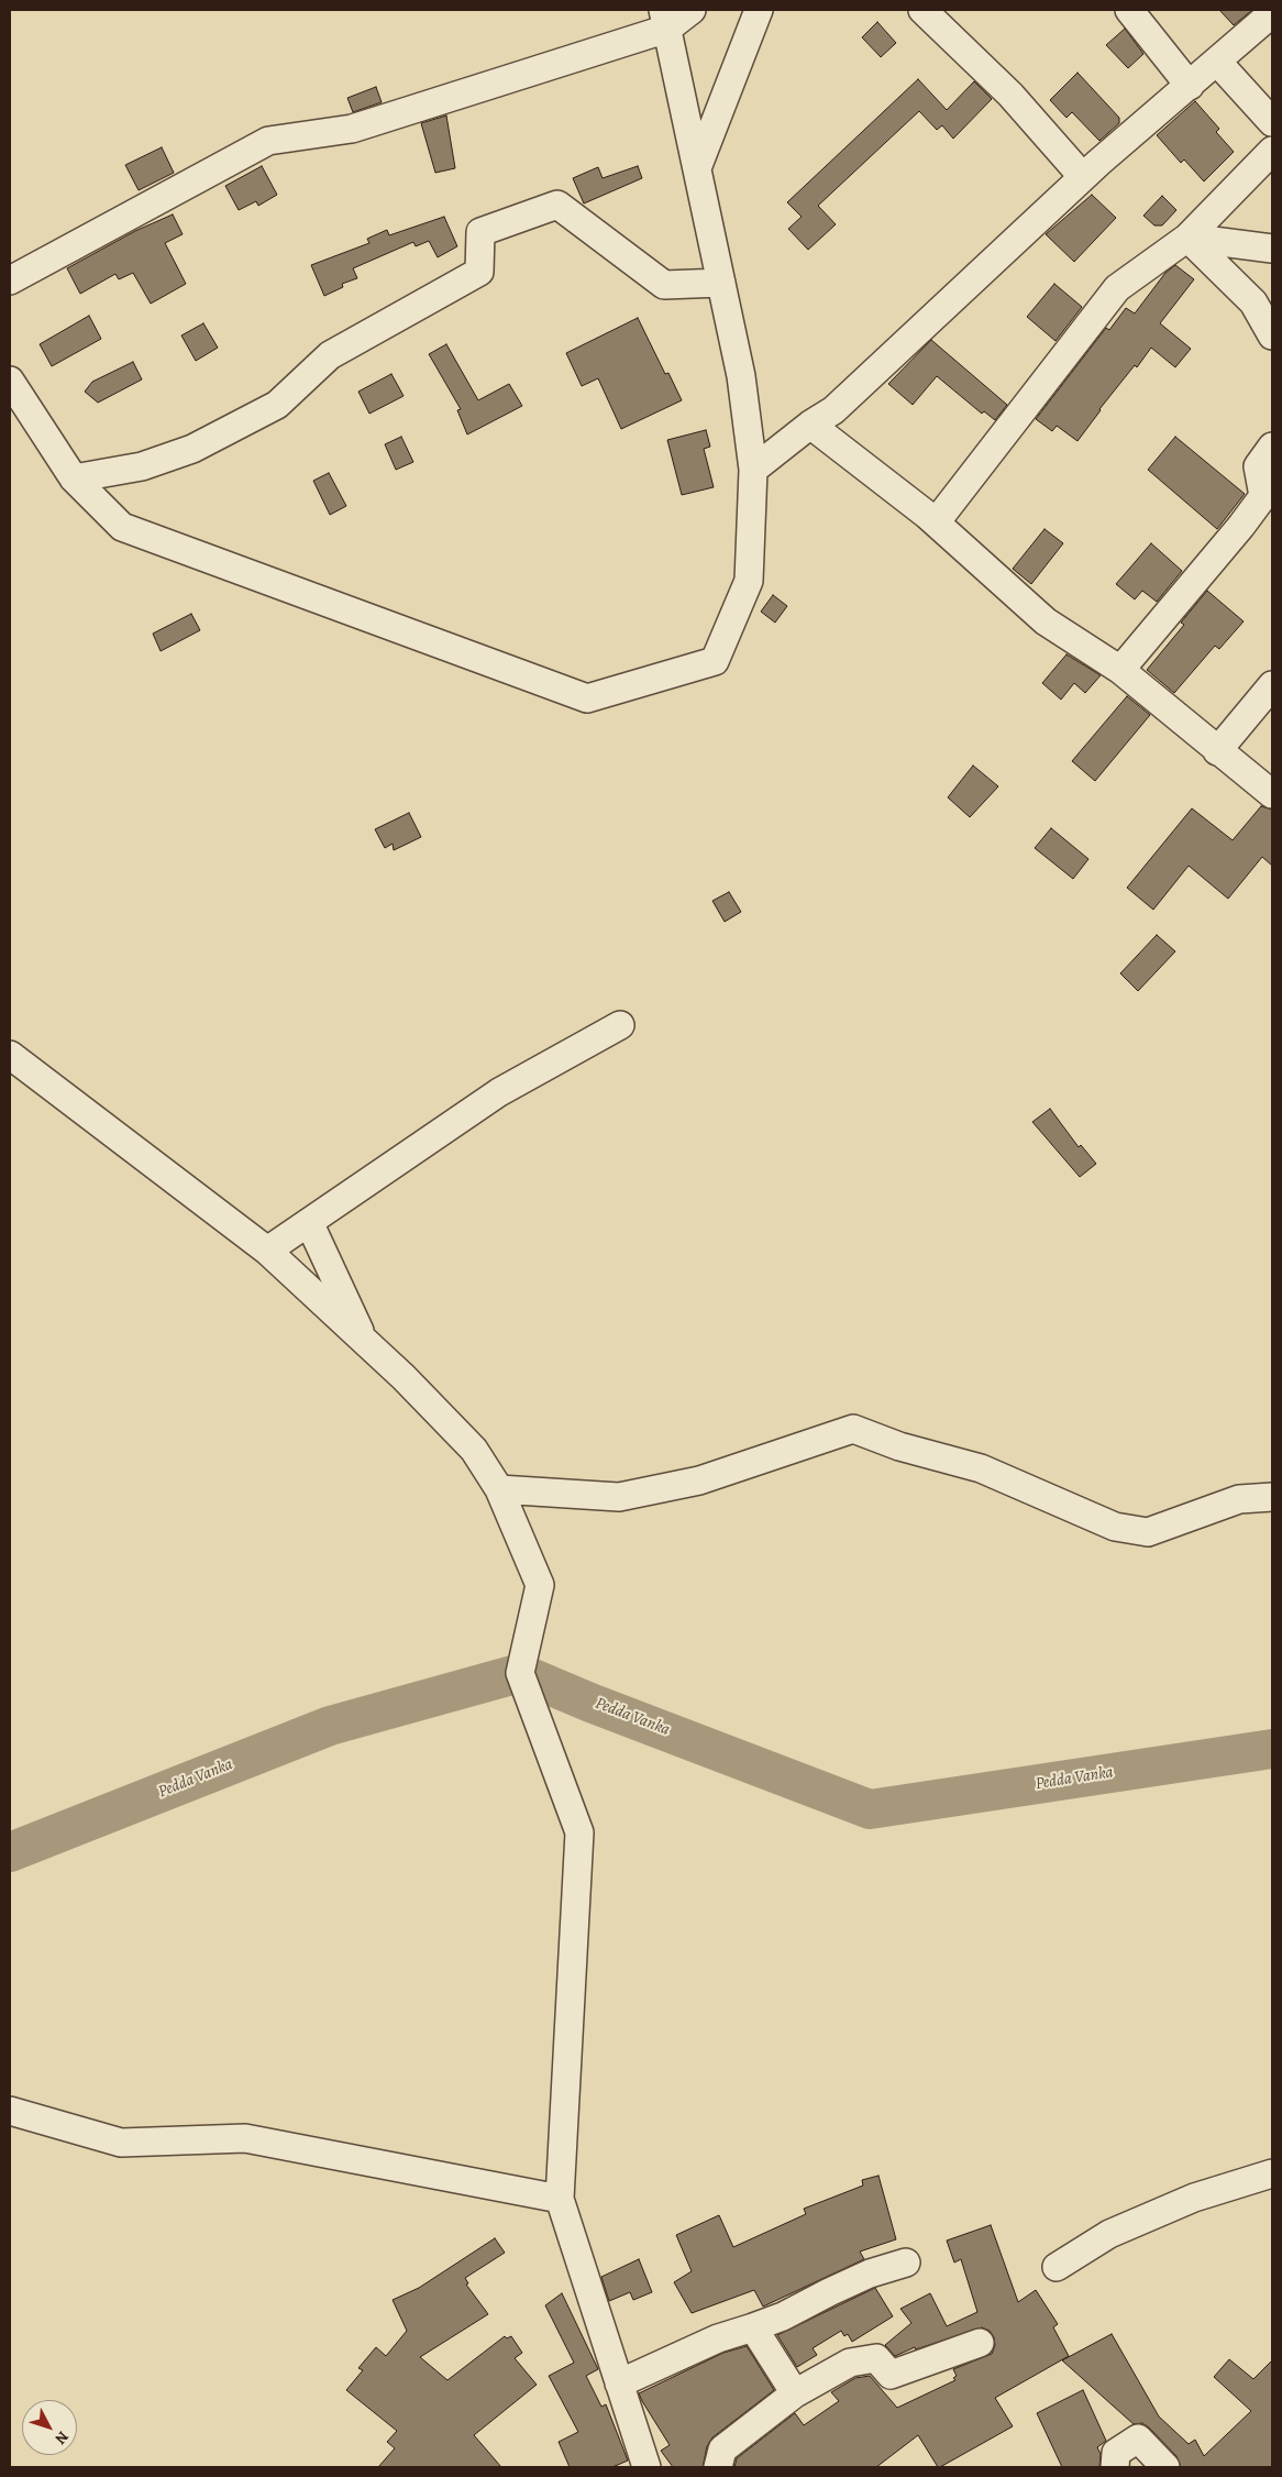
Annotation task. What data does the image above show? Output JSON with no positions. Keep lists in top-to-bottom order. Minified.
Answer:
{"water":["Pedda Vanka"],"north":"bottom right"}
